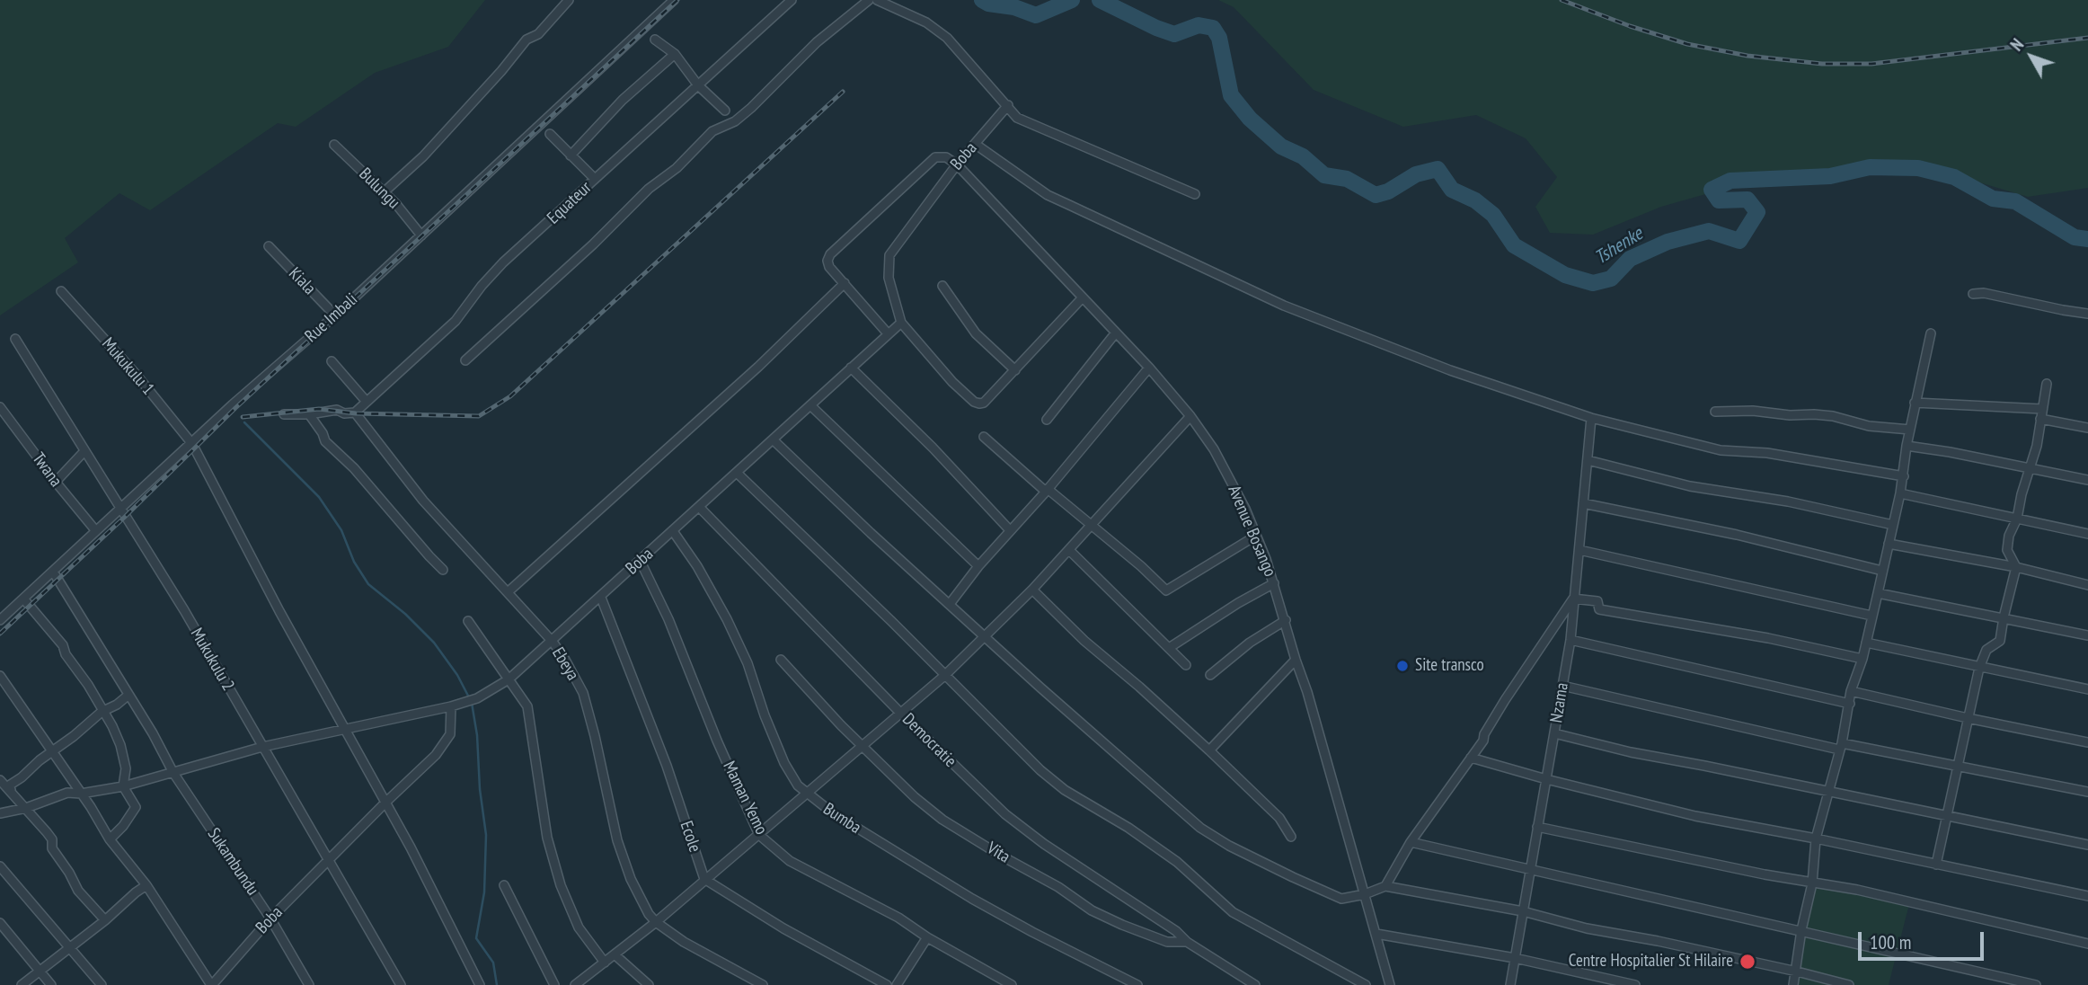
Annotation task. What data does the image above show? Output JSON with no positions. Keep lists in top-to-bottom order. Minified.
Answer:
{"streets":{"street":["Boba","Bulungu","Equateur","Kiala","Rue Imbali","Mukukulu 1","Twana","Avenue Bosango","Mukukulu 2","Ebeya","Nzama","Democratie","Maman Yemo","Bumba","Ecole","Vita","Sukambundu"]},"crossings":[["Boba","Mukukulu 1"],["Boba","Avenue Bosango"],["Boba","Mukukulu 2"],["Boba","Ebeya"],["Boba","Democratie"],["Boba","Maman Yemo"],["Boba","Bumba"],["Boba","Ecole"],["Boba","Sukambundu"],["Bulungu","Rue Imbali"],["Equateur","Ebeya"],["Kiala","Rue Imbali"],["Rue Imbali","Mukukulu 1"],["Rue Imbali","Twana"],["Rue Imbali","Mukukulu 2"],["Rue Imbali","Sukambundu"],["Democratie","Vita"]],"water":["Tshenke"],"places":["Site transco","Centre Hospitalier St Hilaire"],"scale_bar":"100 m","north":"top left"}
